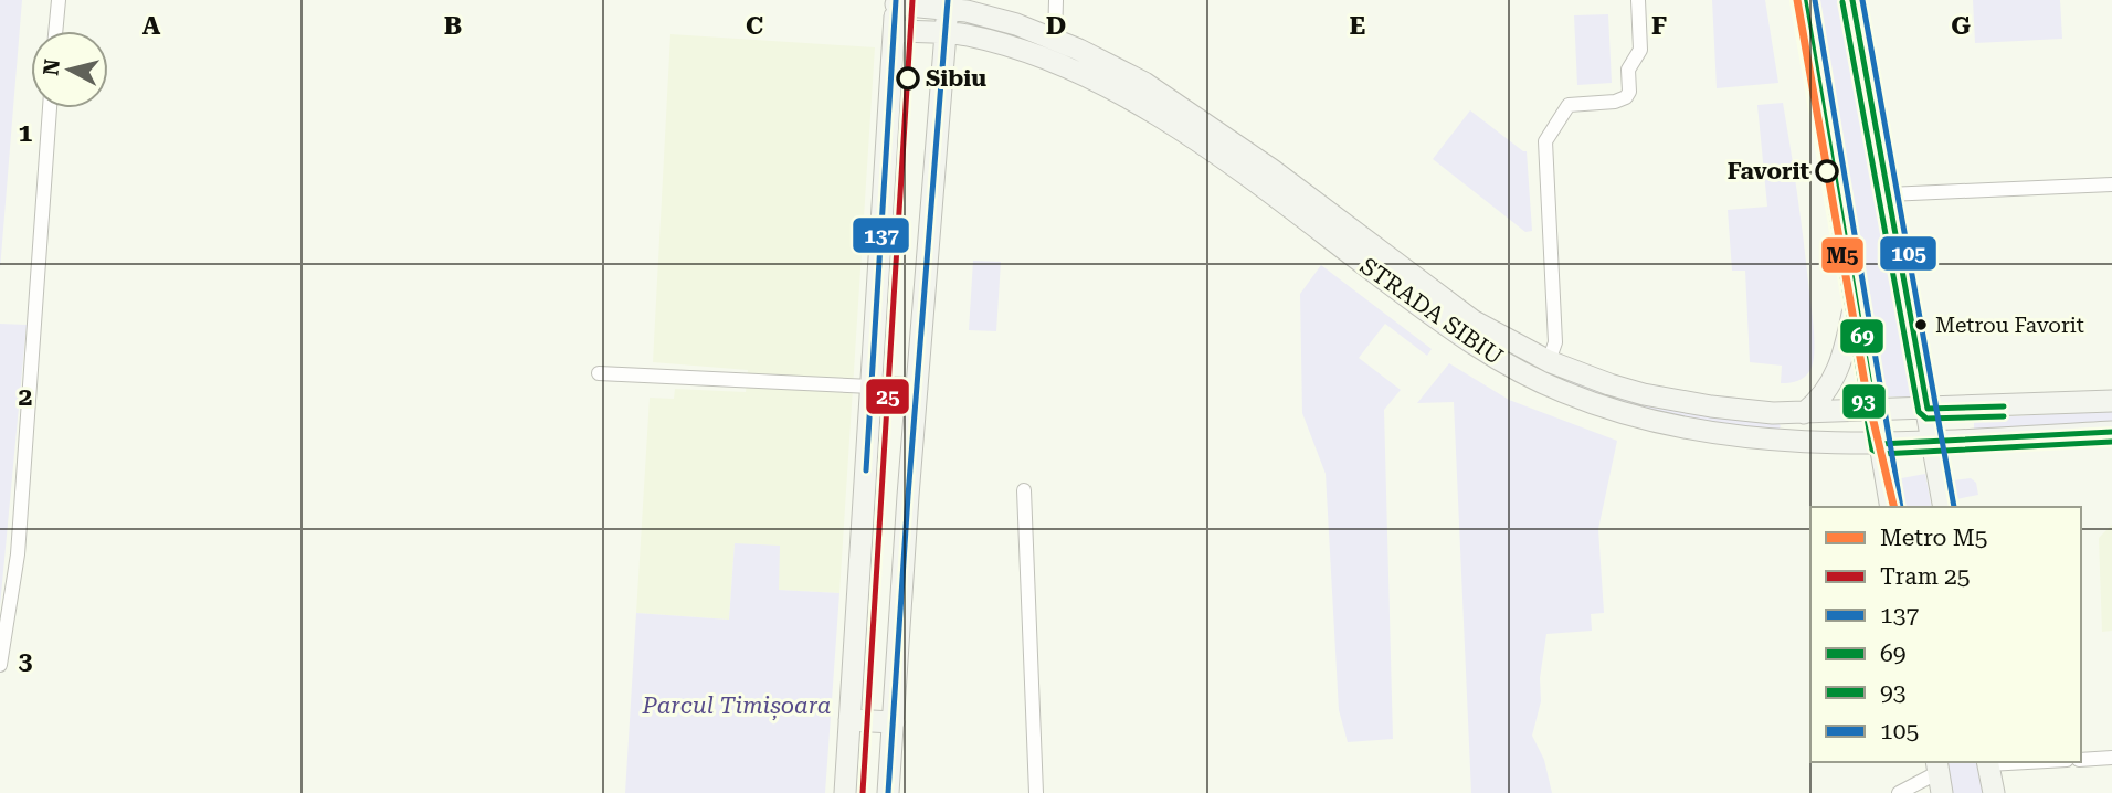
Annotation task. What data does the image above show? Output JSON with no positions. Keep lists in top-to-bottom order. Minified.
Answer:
{"streets":{"main road":["STRADA SIBIU"]},"parks":["Parcul Timișoara"],"places":["Sibiu","Favorit","Metrou Favorit"],"lines":["metro line M5","tram line 25","transit line 137","transit line 69","transit line 105","transit line 93"],"legend":["Metro M5","Tram 25","137","69","93","105"],"north":"left","grid":{"columns":["A","B","C","D","E","F","G"],"rows":["1","2","3"]}}
